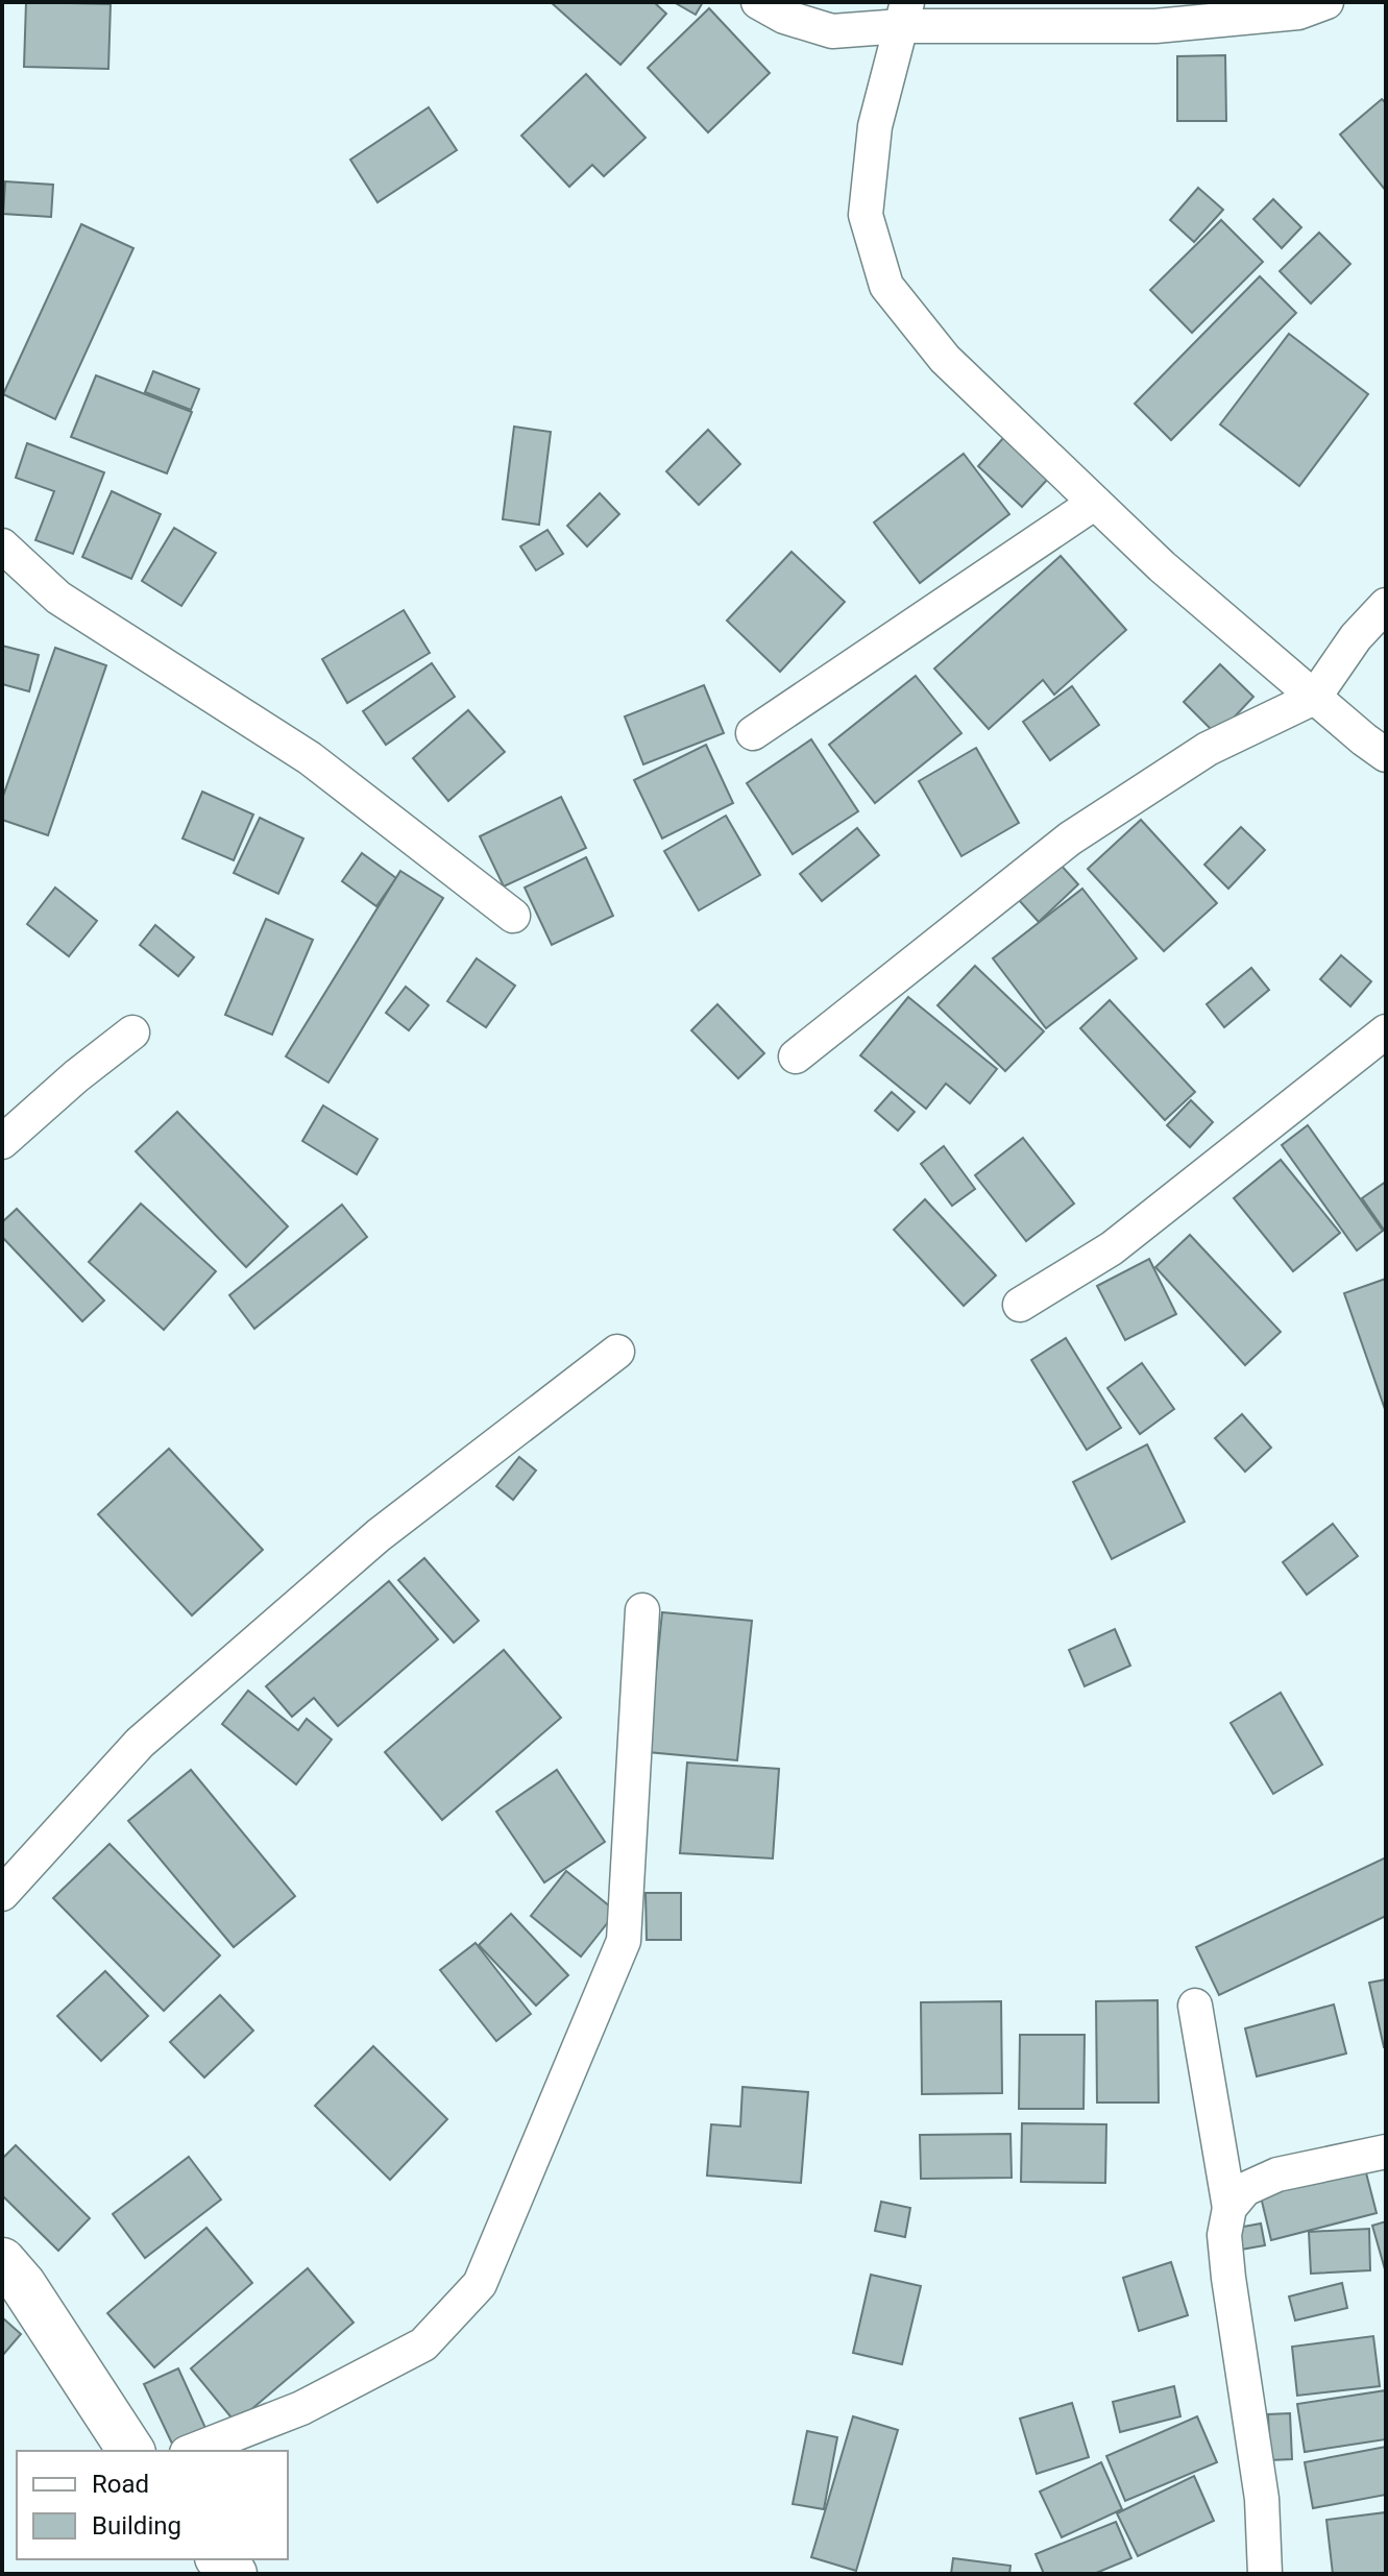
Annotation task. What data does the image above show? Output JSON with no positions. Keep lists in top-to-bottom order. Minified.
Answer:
{"legend":["Road","Building"]}
